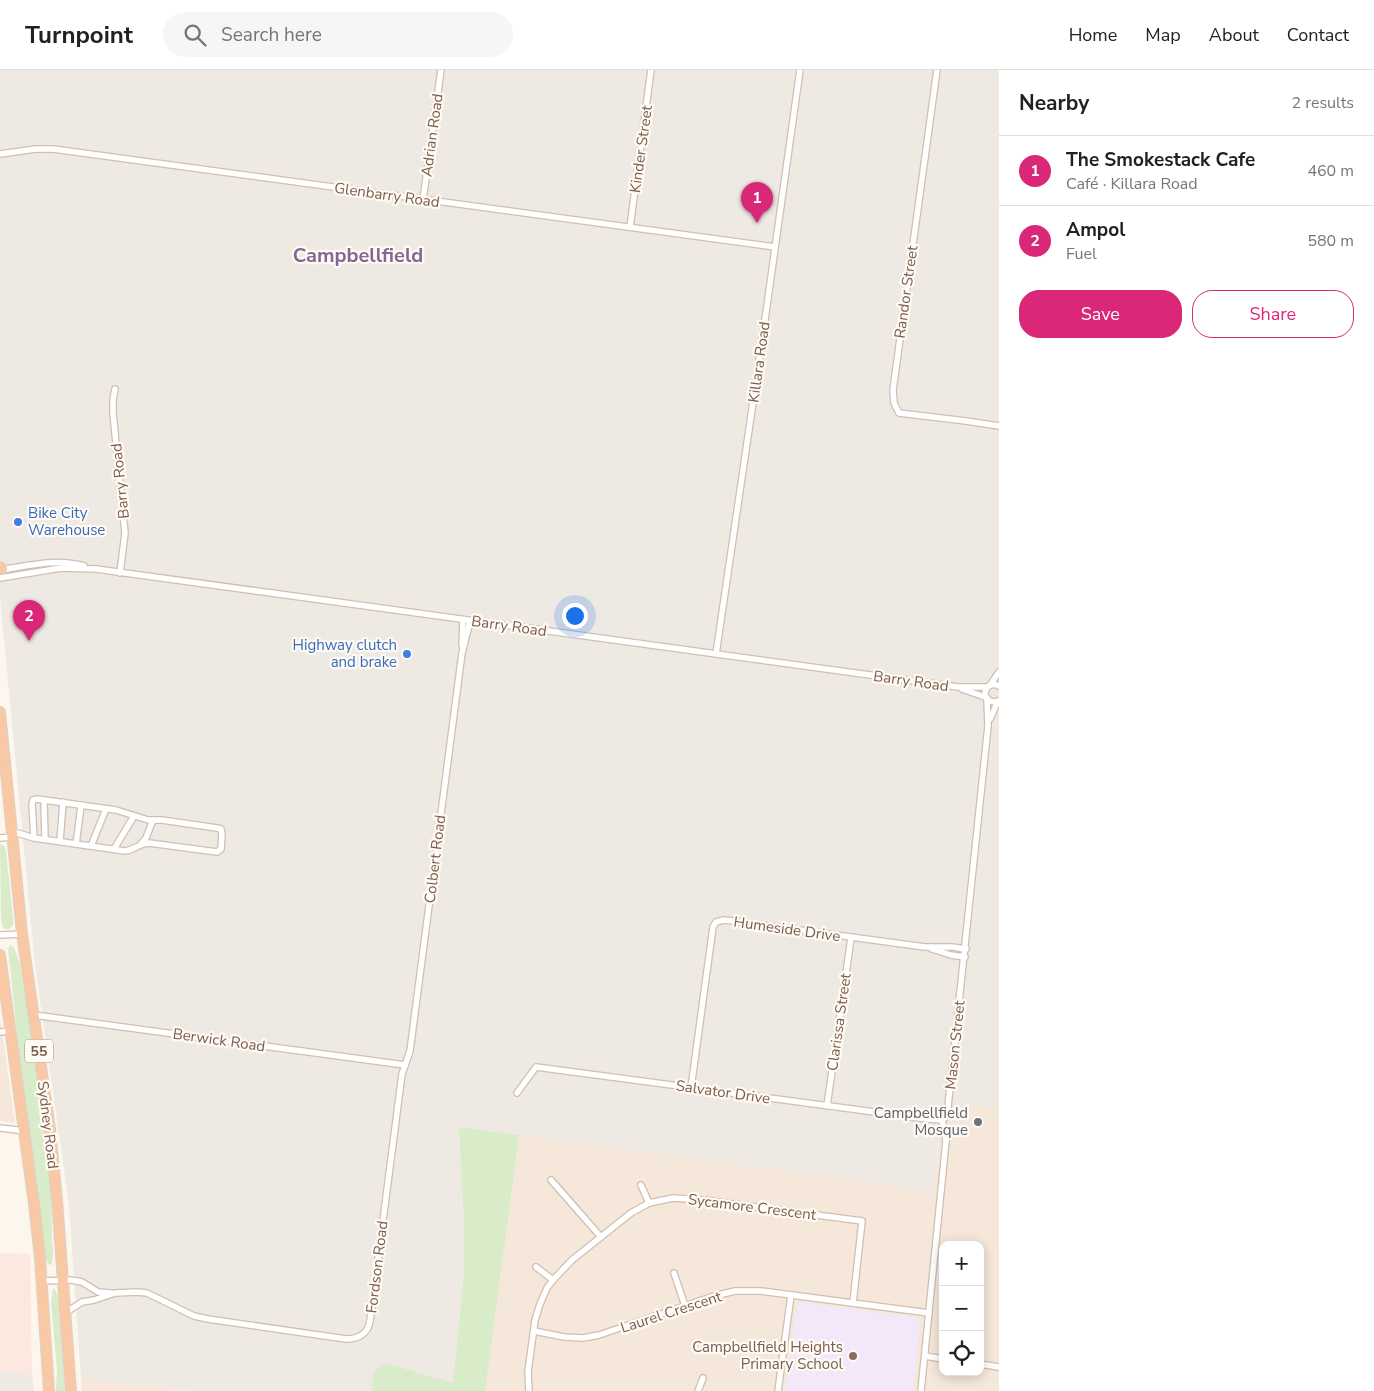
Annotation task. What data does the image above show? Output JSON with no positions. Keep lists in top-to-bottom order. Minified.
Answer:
{"streets":{"highway":["55","Sydney Road"],"street":["Adrian Road","Kinder Street","Glenbarry Road","Randor Street","Killara Road","Barry Road","Colbert Road","Humeside Drive","Clarissa Street","Berwick Road","Mason Street","Salvator Drive","Sycamore Crescent","Fordson Road","Laurel Crescent"]},"crossings":[["Adrian Road","Glenbarry Road"],["Kinder Street","Glenbarry Road"],["Glenbarry Road","Killara Road"],["Killara Road","Barry Road"],["Barry Road","Colbert Road"],["Barry Road","Mason Street"],["Colbert Road","Berwick Road"],["Colbert Road","Fordson Road"],["Humeside Drive","Clarissa Street"],["Humeside Drive","Mason Street"],["Humeside Drive","Salvator Drive"],["Clarissa Street","Salvator Drive"],["Berwick Road","Sydney Road"],["Berwick Road","Fordson Road"],["Mason Street","Salvator Drive"],["Mason Street","Laurel Crescent"],["Sydney Road","Fordson Road"],["Sycamore Crescent","Laurel Crescent"]],"districts":["Campbellfield"],"places":["Bike City Warehouse","Highway clutch and brake","Campbellfield Mosque","Campbellfield Heights Primary School"],"page":{"header":"Turnpoint","search":"Search here","nav":["Home","Map","About","Contact"],"heading":["Nearby","2 results"],"list":[{"mark":"1","name":"The Smokestack Cafe","note":"Café · Killara Road","value":"460 m"},{"mark":"2","name":"Ampol","note":"Fuel","value":"580 m"}],"pins":["1","2"],"buttons":["Save","Share"],"map_buttons":["+","−"]}}
